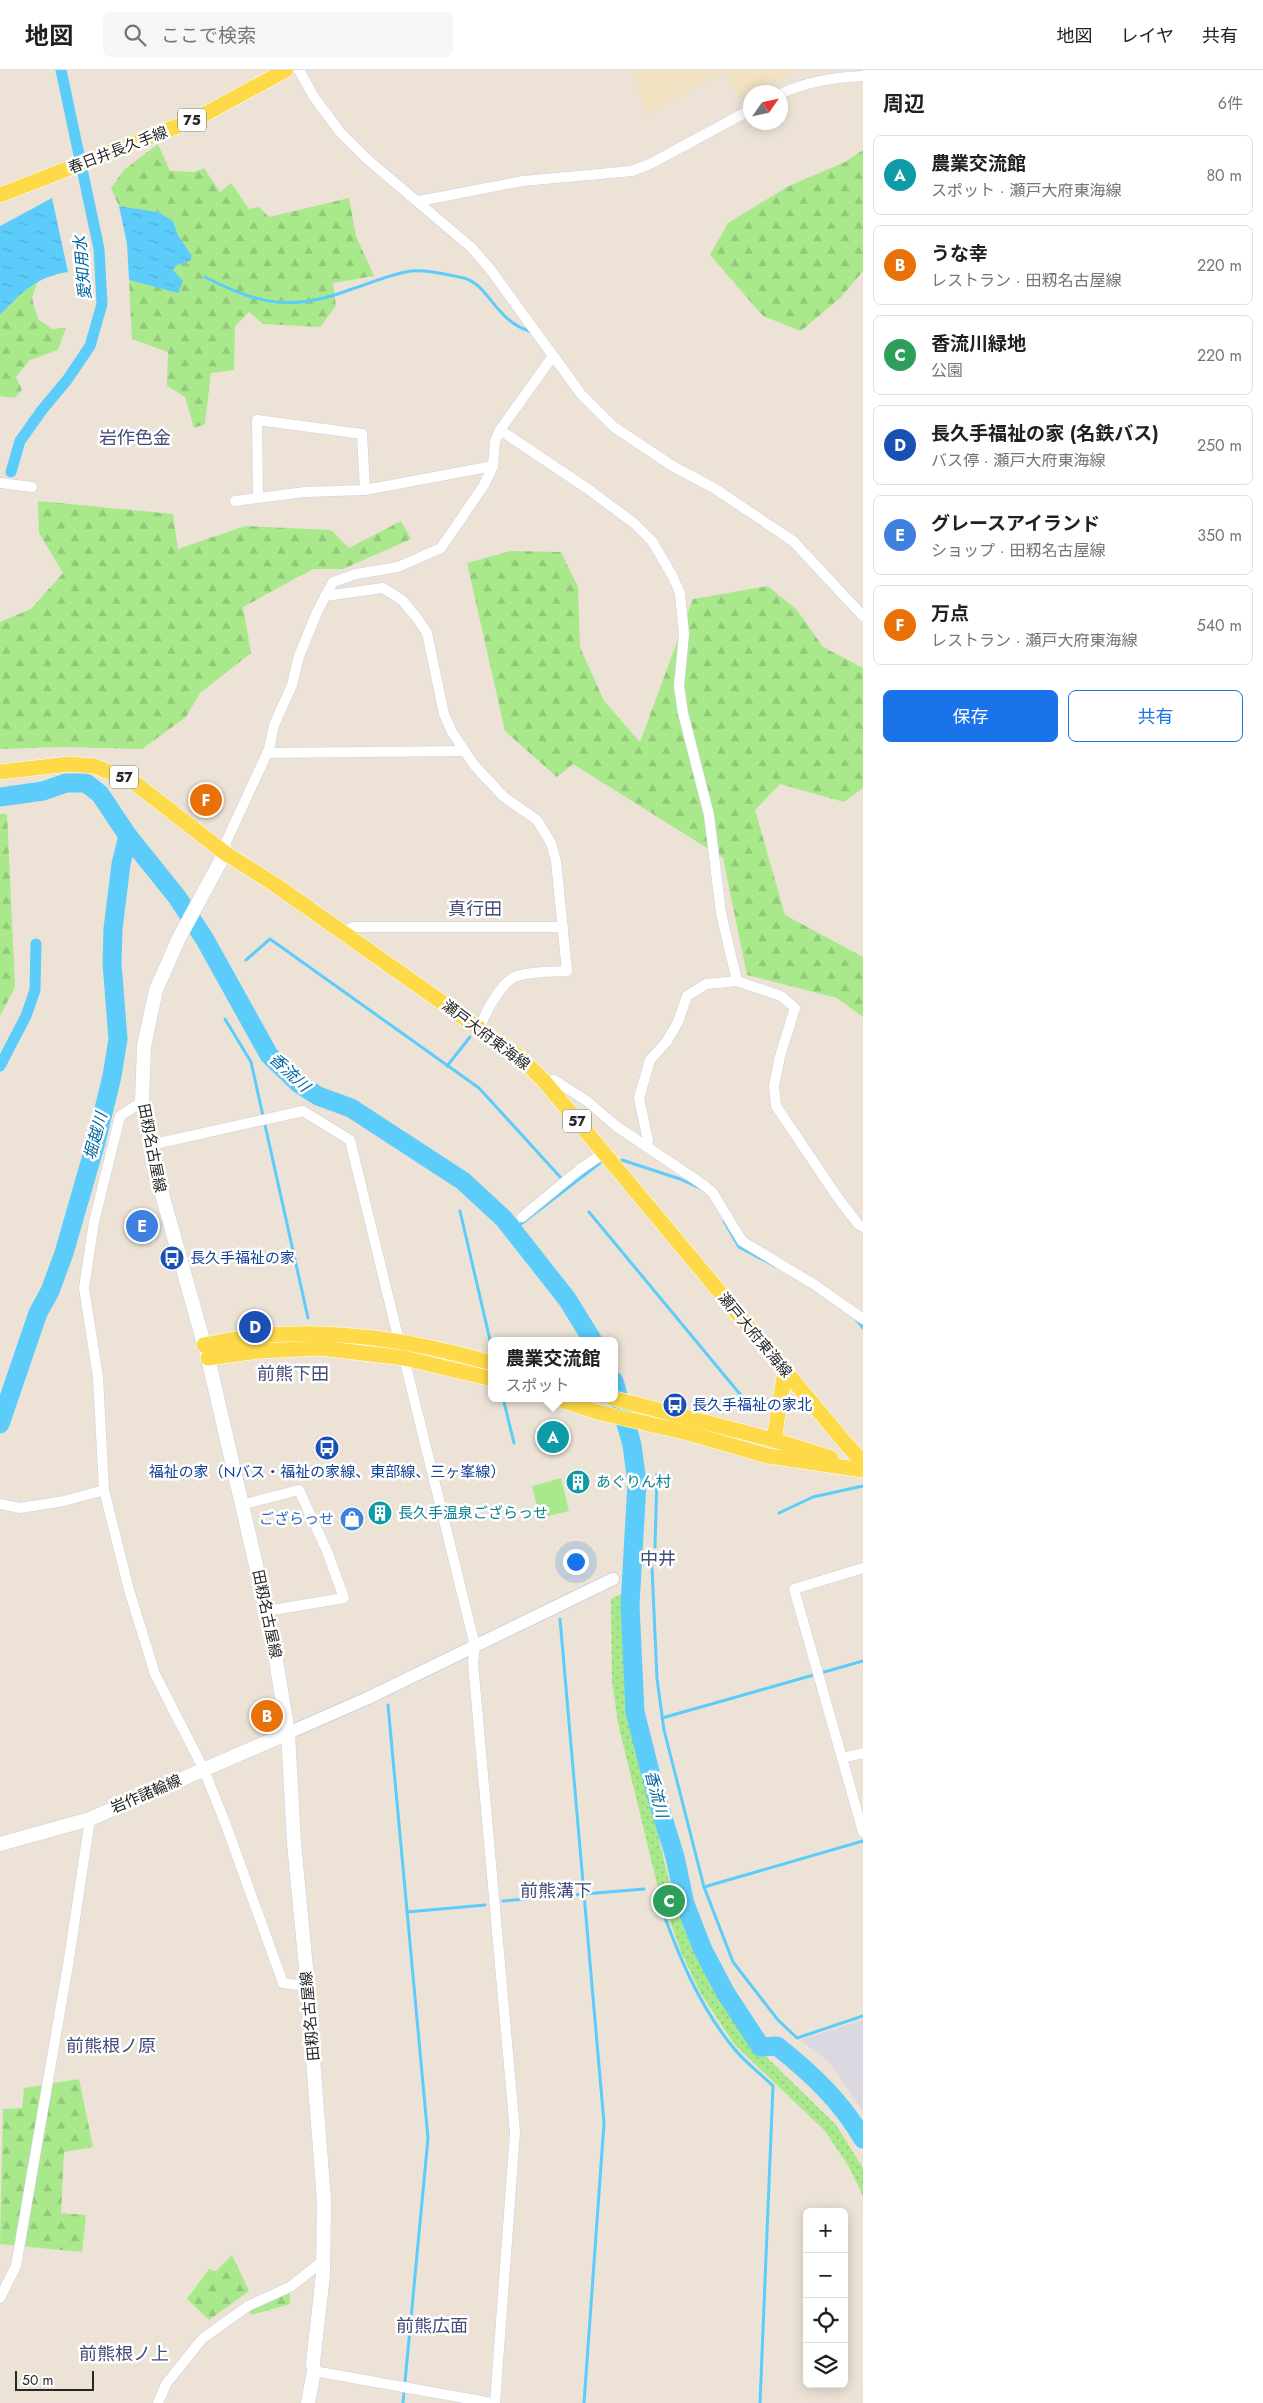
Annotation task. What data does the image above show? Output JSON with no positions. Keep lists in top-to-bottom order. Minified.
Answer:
{"streets":{"main road":["75","春日井長久手線","57","瀬戸大府東海線","田籾名古屋線","岩作諸輪線"]},"crossings":[["瀬戸大府東海線","田籾名古屋線"],["田籾名古屋線","岩作諸輪線"]],"districts":["岩作色金","真行田","前熊下田","中井","前熊溝下","前熊根ノ原","前熊広面","前熊根ノ上"],"water":["愛知用水","香流川","堀越川"],"places":{"bus stop":["長久手福祉の家","長久手福祉の家北","福祉の家（Nバス・福祉の家線、東部線、三ヶ峯線）"],"building":["あぐりん村","長久手温泉ござらっせ"],"shop":["ござらっせ"]},"scale_bar":"50 m","north":"top right","page":{"header":"地図","search":"ここで検索","nav":["地図","レイヤ","共有"],"heading":["周辺","6件"],"list":[{"mark":"A","name":"農業交流館","note":"スポット · 瀬戸大府東海線","value":"80 m"},{"mark":"B","name":"うな幸","note":"レストラン · 田籾名古屋線","value":"220 m"},{"mark":"C","name":"香流川緑地","note":"公園","value":"220 m"},{"mark":"D","name":"長久手福祉の家 (名鉄バス)","note":"バス停 · 瀬戸大府東海線","value":"250 m"},{"mark":"E","name":"グレースアイランド","note":"ショップ · 田籾名古屋線","value":"350 m"},{"mark":"F","name":"万点","note":"レストラン · 瀬戸大府東海線","value":"540 m"}],"buttons":["保存","共有"],"pins":["F","E","D","A","B","C"],"popup":["農業交流館","スポット"],"map_buttons":["+","−"],"scale":"50 m"}}
